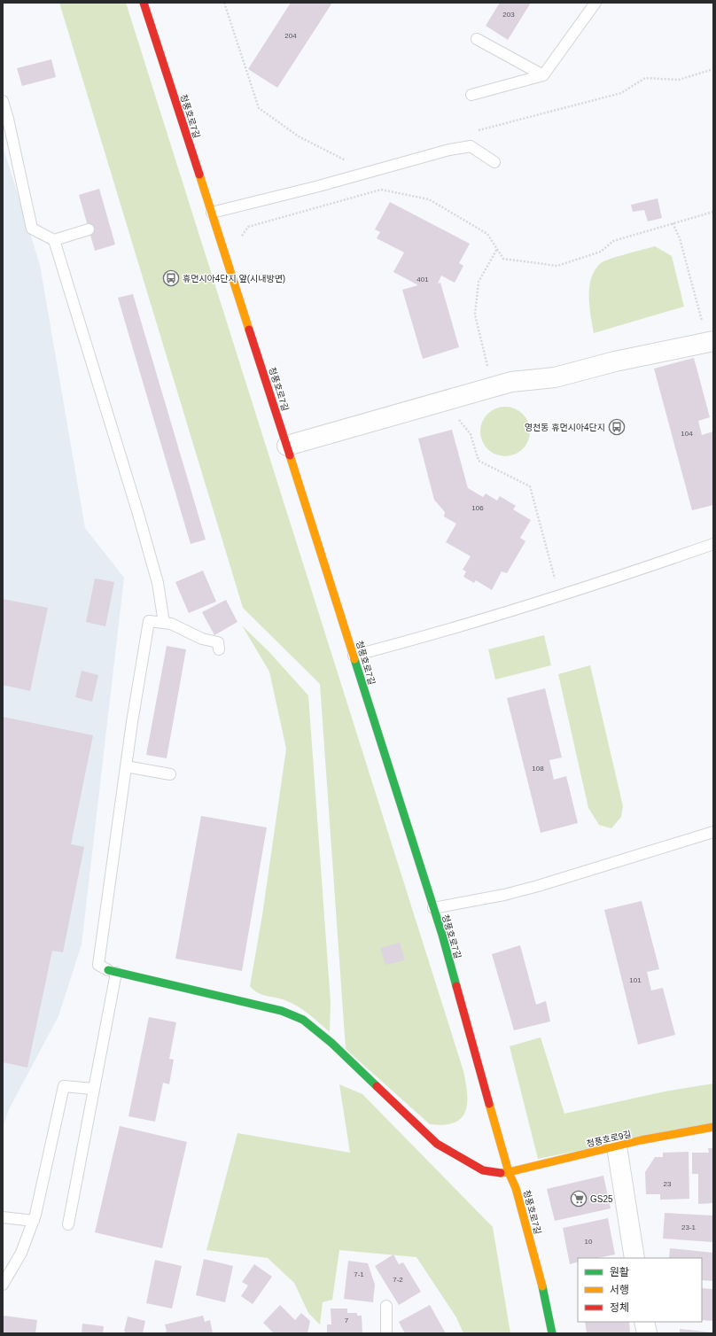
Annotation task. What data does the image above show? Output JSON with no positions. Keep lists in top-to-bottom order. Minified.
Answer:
{"streets":{"street":["청풍호로7길","청풍호로9길"]},"crossings":[["청풍호로7길","청풍호로9길"]],"places":{"bus stop":["휴먼시아4단지 앞(시내방면)","영천동 휴먼시아4단지"],"supermarket":["GS25"]},"house_numbers":["203","204","401","104","106","108","101","23","23-1","10","7-1","7-2","7"],"legend":["원활","서행","정체"]}
